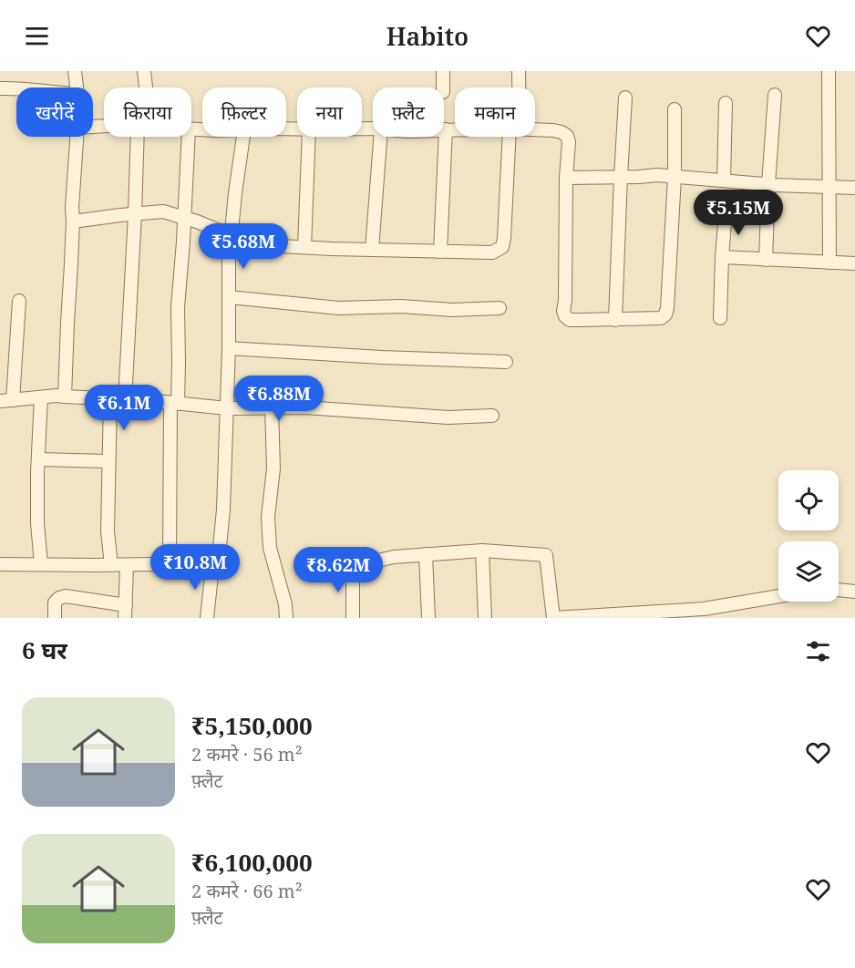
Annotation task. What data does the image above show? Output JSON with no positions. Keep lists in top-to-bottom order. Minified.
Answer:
{"page":{"header":"Habito","chip":["खरीदें","किराया","फ़िल्टर","नया","फ़्लैट","मकान"],"price":["₹5.15M","₹5.68M","₹6.88M","₹6.1M","₹10.8M","₹8.62M"],"heading":"6 घर","list":[{"name":"₹5,150,000","note":"2 कमरे · 56 m² · फ़्लैट"},{"name":"₹6,100,000","note":"2 कमरे · 66 m² · फ़्लैट"}]}}
